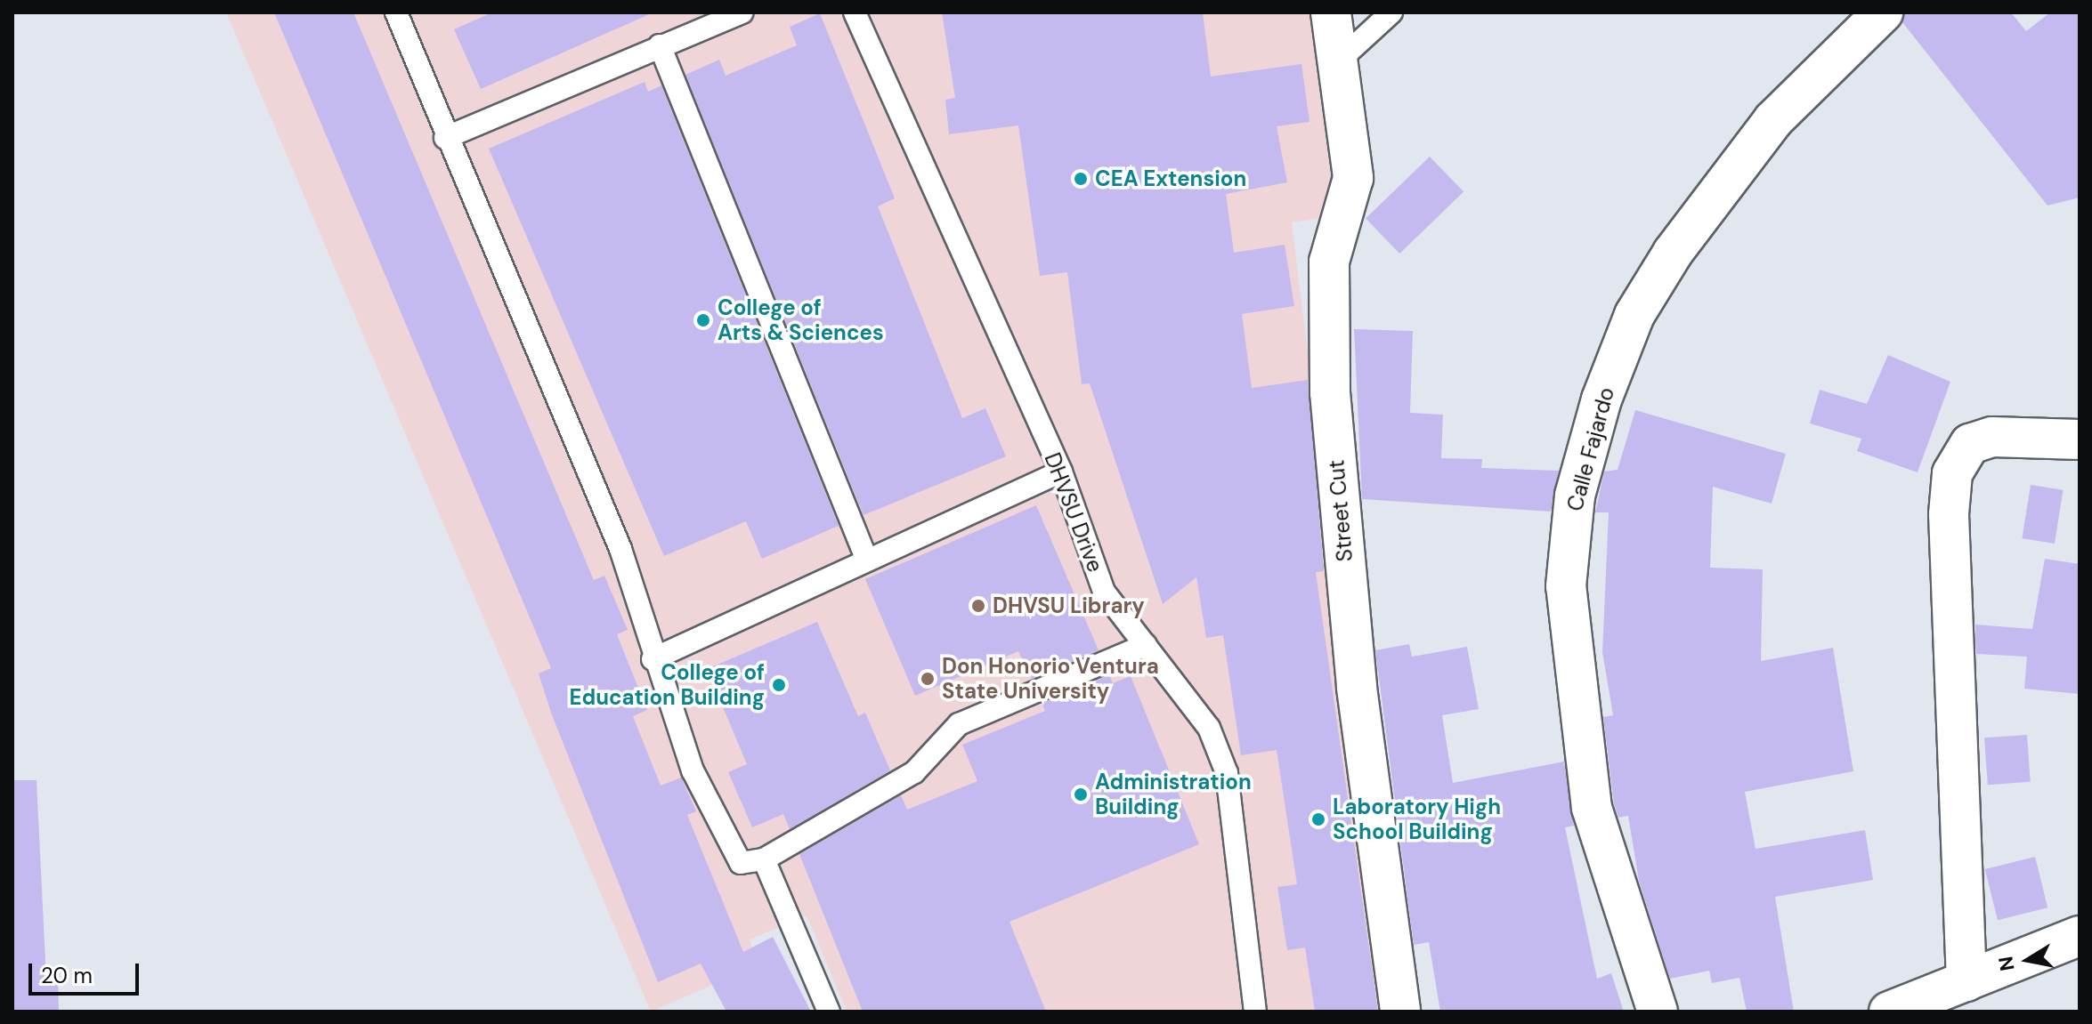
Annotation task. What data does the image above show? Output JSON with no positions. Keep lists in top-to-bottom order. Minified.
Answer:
{"streets":{"street":["Calle Fajardo","Street Cut"],"lane":["DHVSU Drive"]},"places":["CEA Extension","College of Arts & Sciences","DHVSU Library","Don Honorio Ventura State University","College of Education Building","Administration Building","Laboratory High School Building"],"scale_bar":"20 m","north":"left"}
